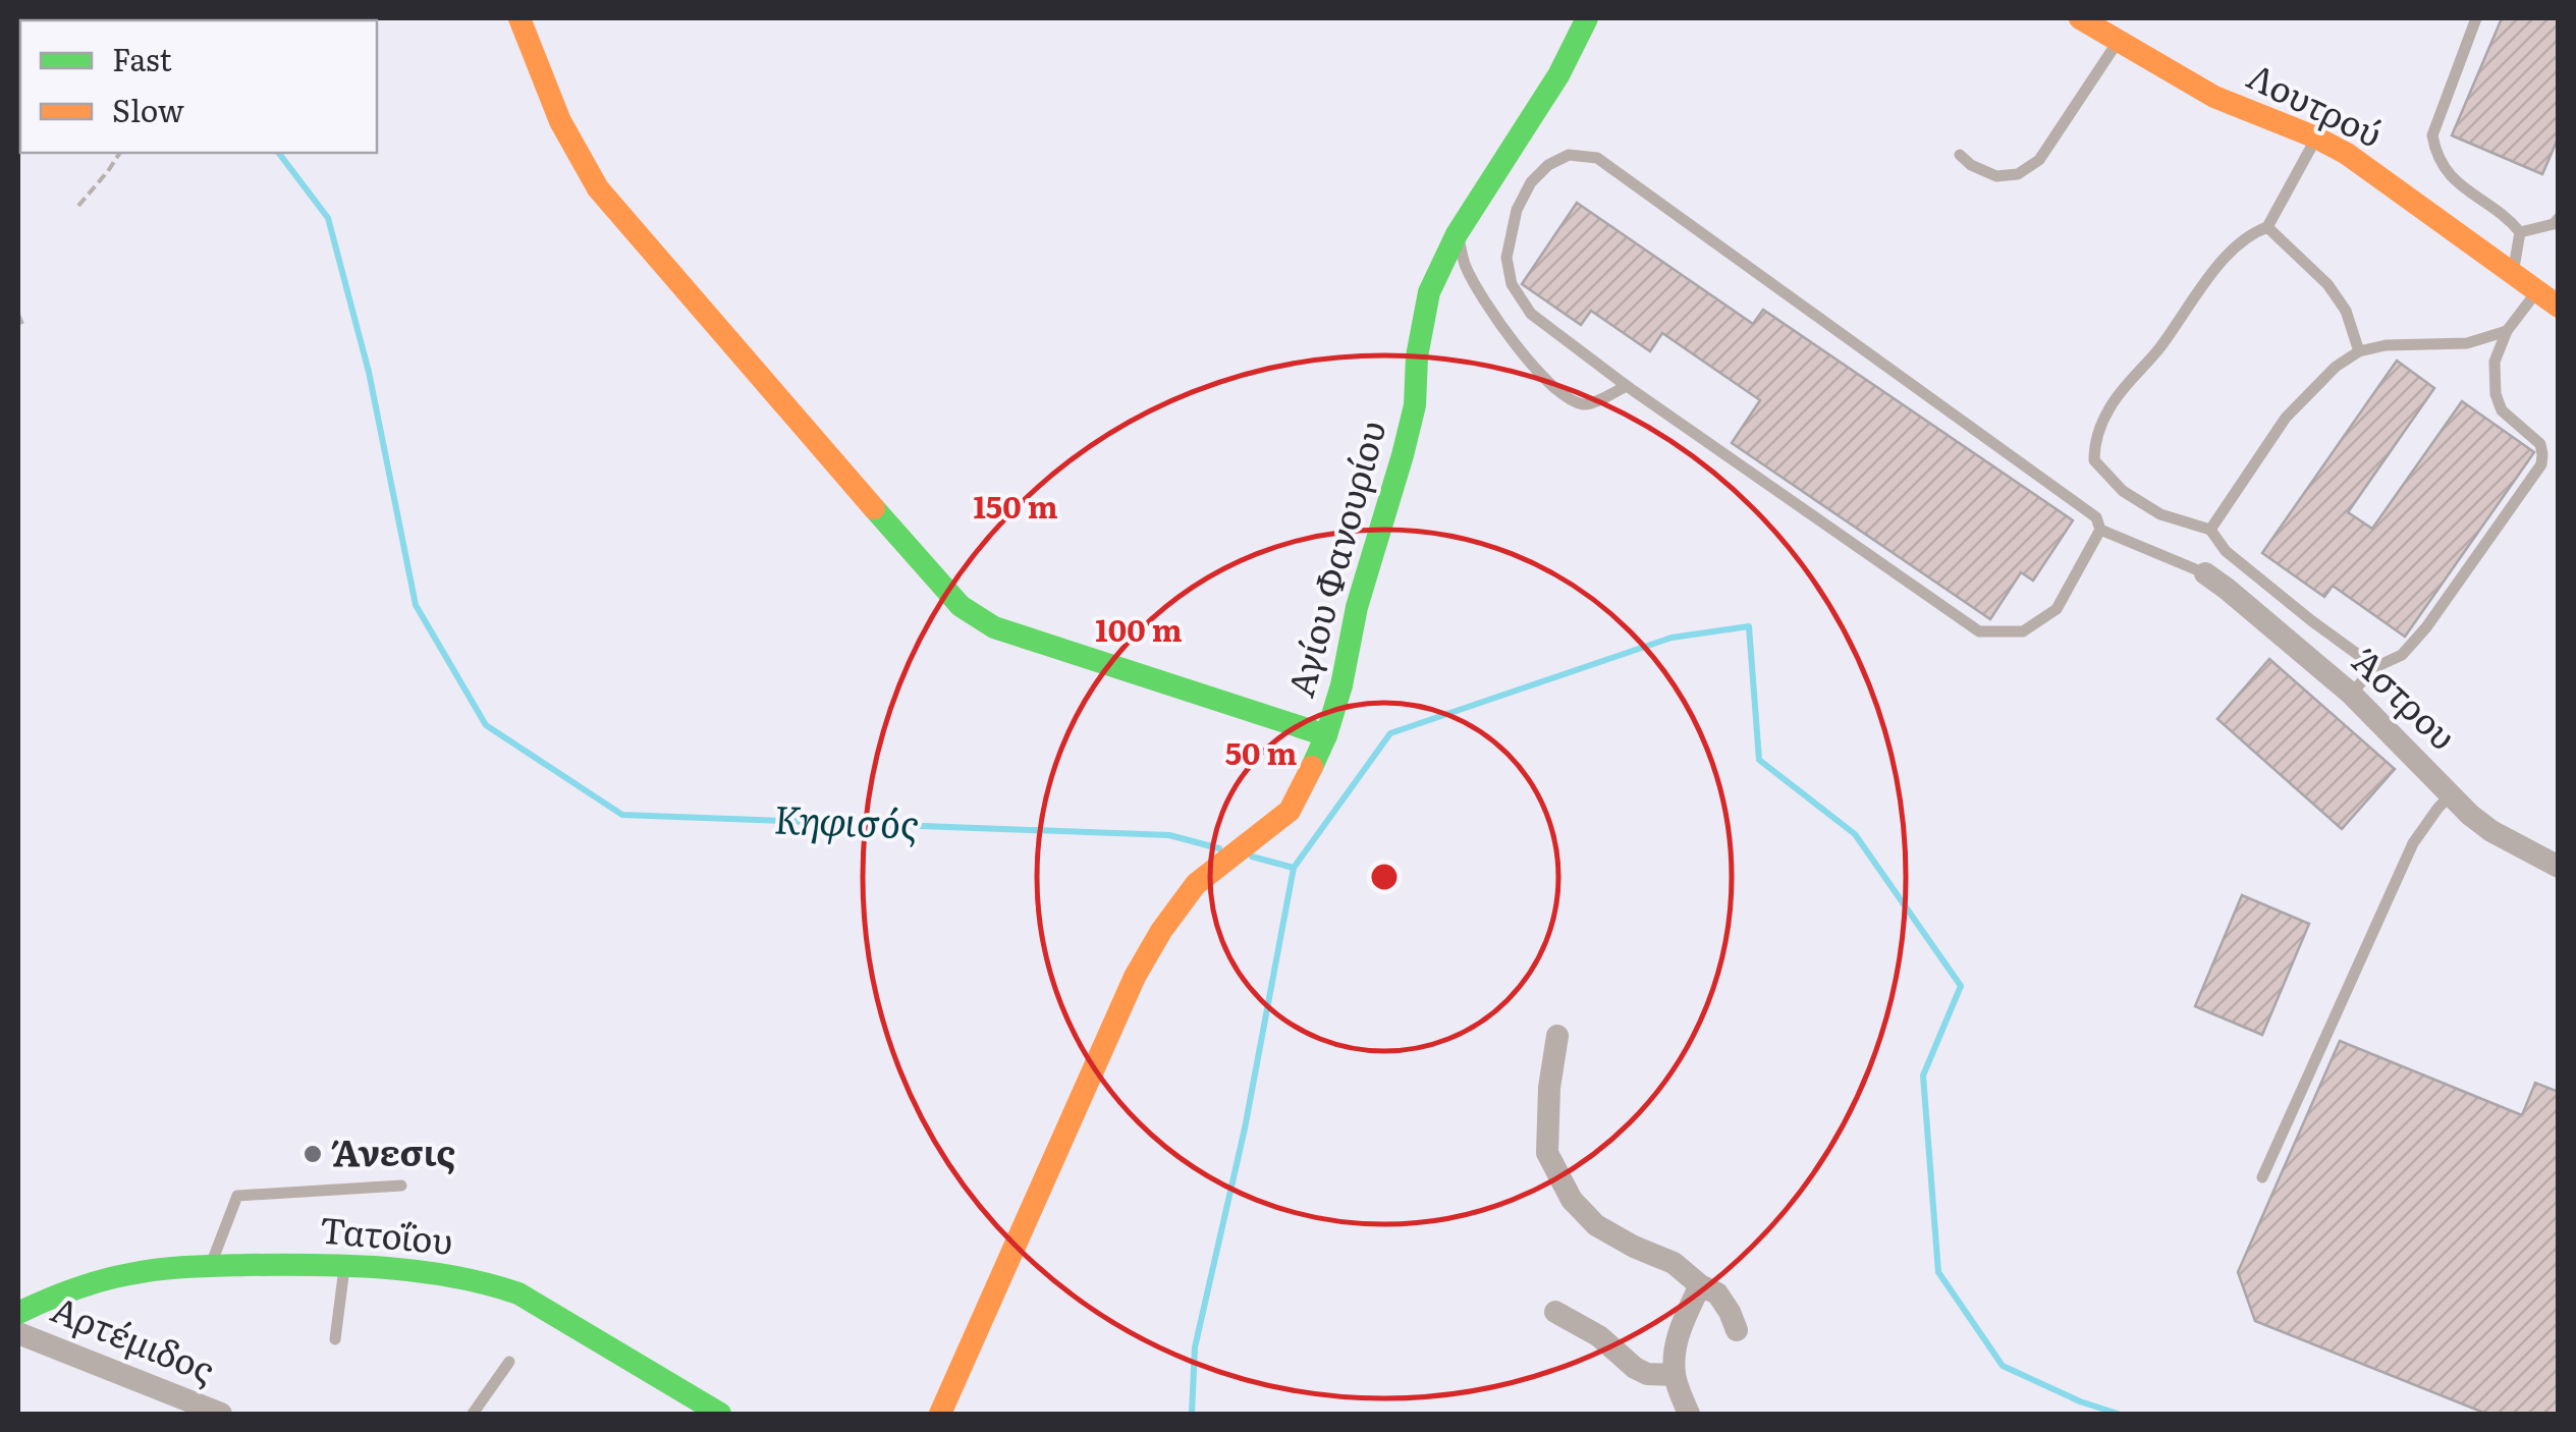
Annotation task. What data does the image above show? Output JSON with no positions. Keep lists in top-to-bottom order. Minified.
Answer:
{"streets":{"street":["Λουτρού","Αγίου Φανουρίου","Άστρου","Τατοΐου","Αρτέμιδος"]},"water":["Κηφισός"],"places":["Άνεσις"],"legend":["Fast","Slow"],"rings":["150 m","100 m","50 m"]}
